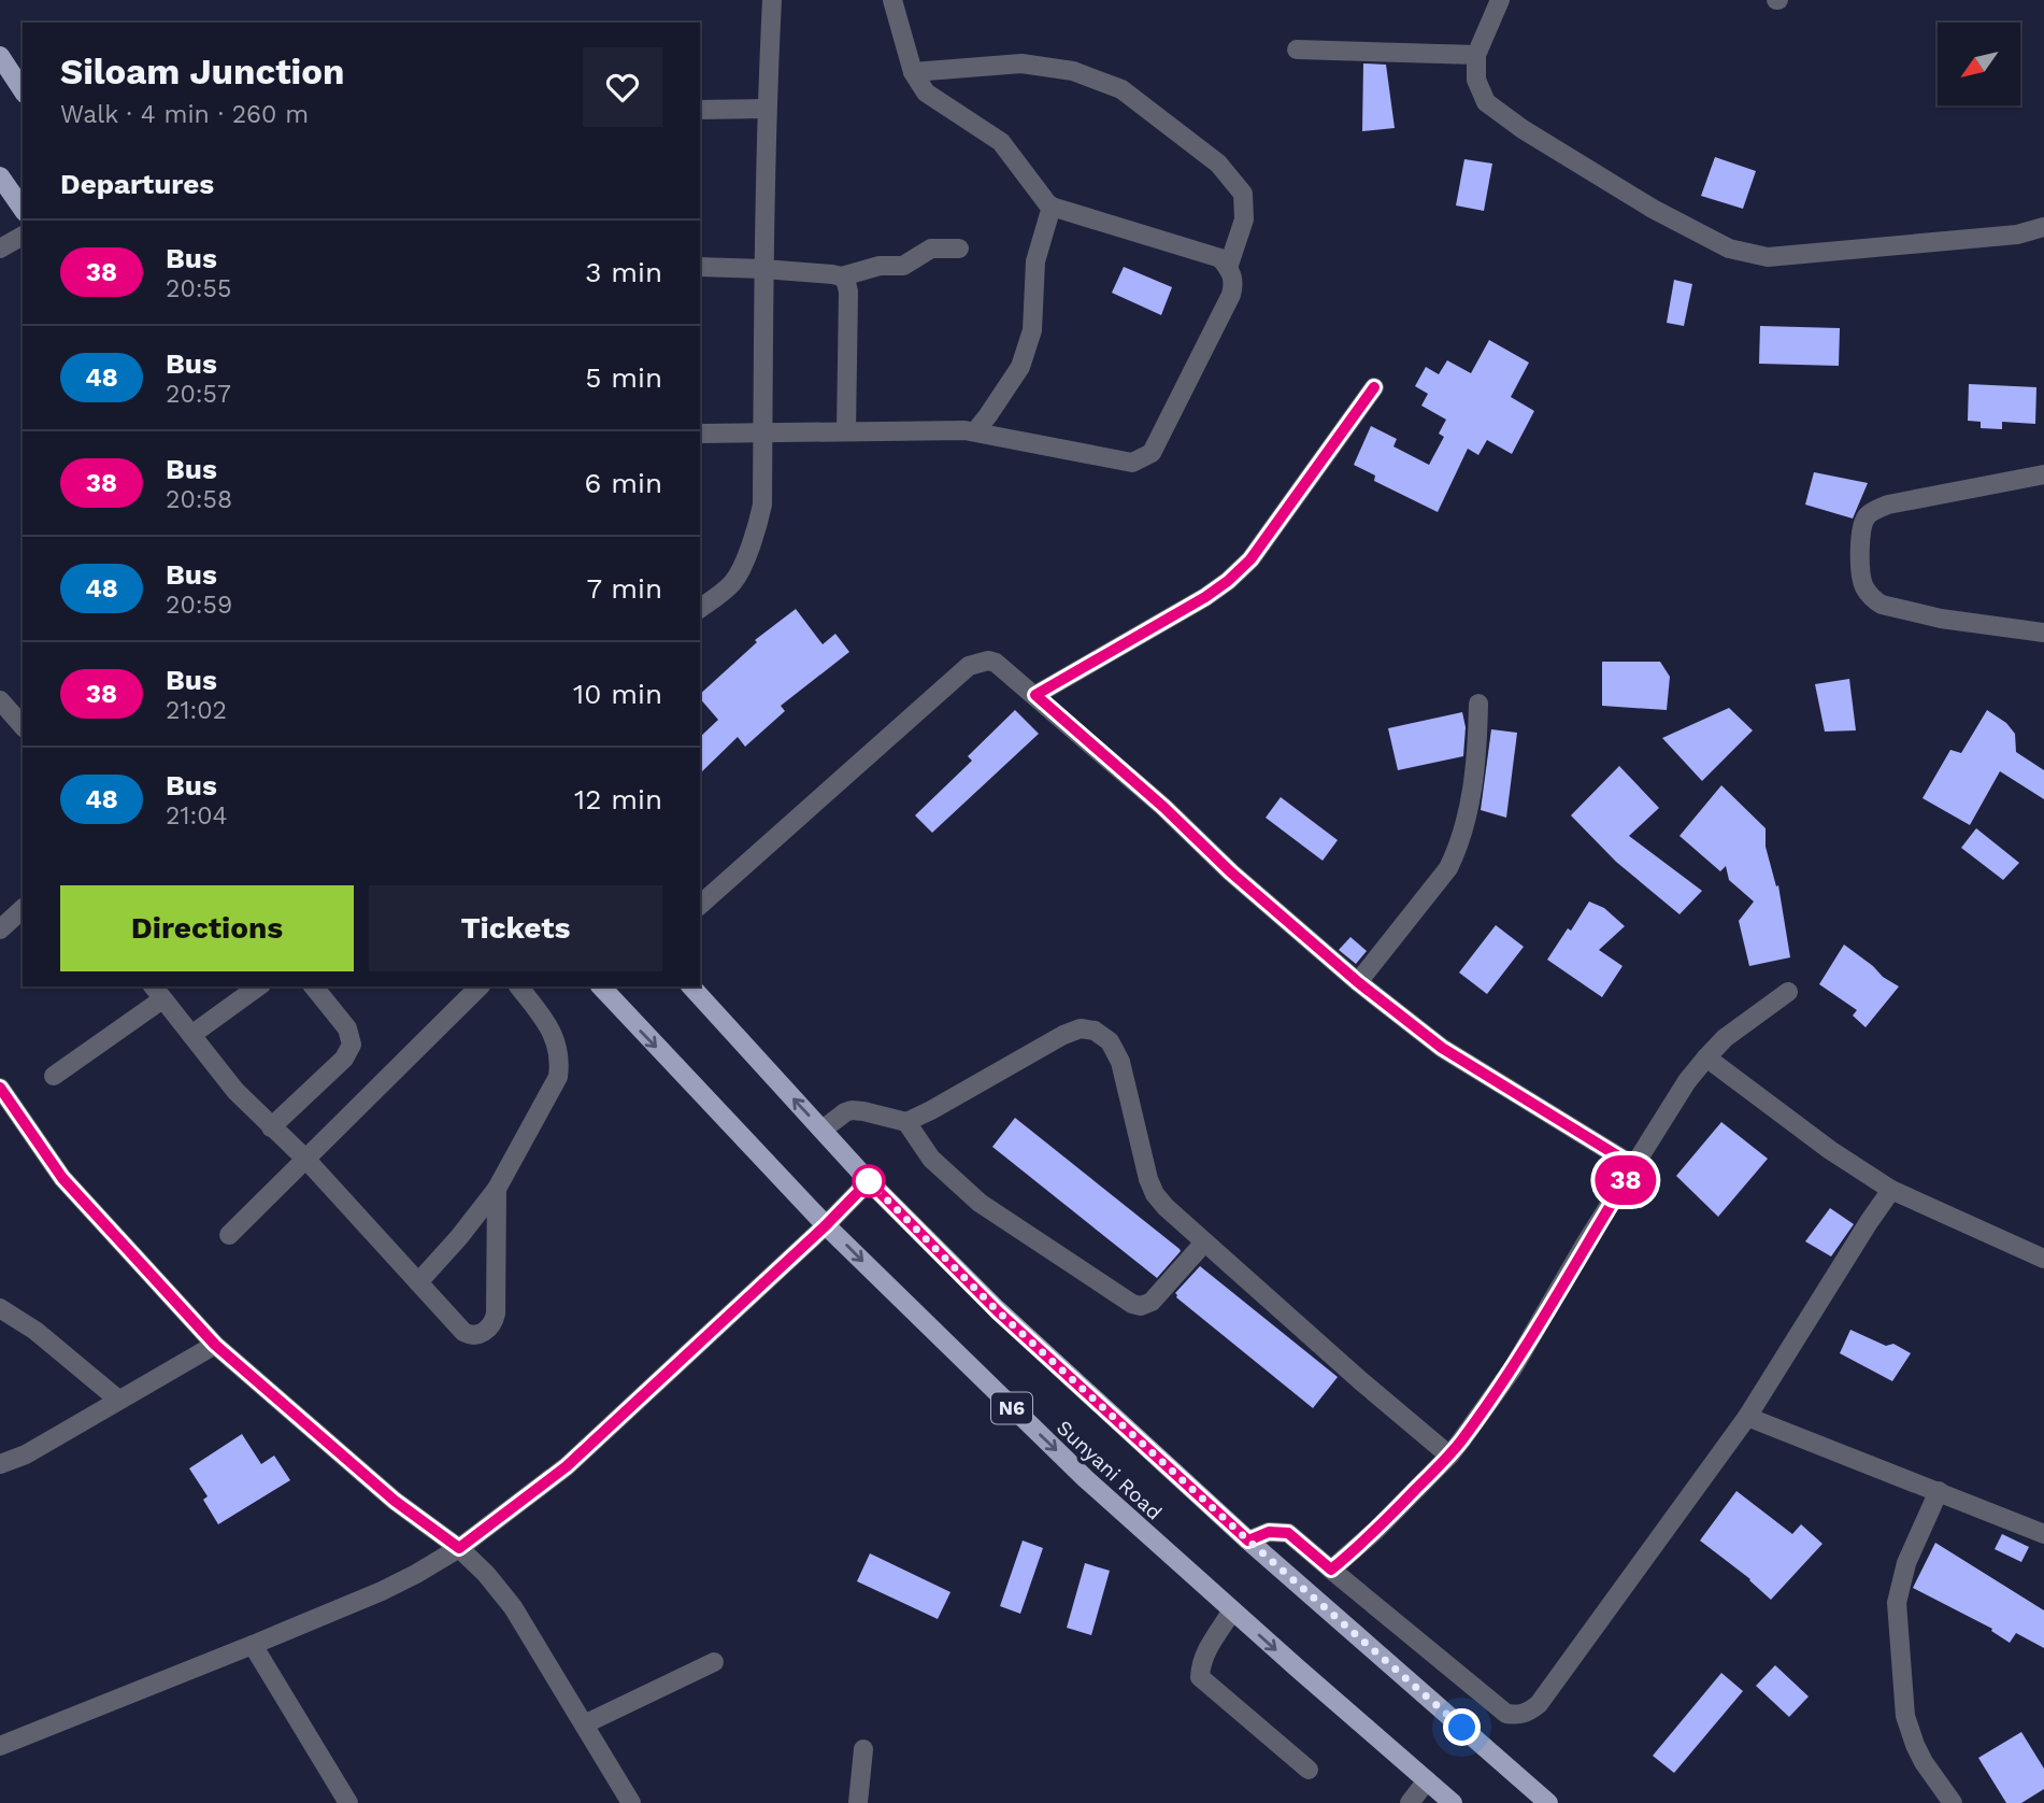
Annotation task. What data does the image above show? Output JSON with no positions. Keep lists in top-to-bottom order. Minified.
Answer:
{"streets":{"main road":["N6","Sunyani Road"]},"lines":["bus line 38"],"north":"bottom left","page":{"on_map":"38","heading":[["Siloam Junction","Walk · 4 min · 260 m"],"Departures"],"list":[{"mark":"38","name":"Bus","note":"20:55","value":"3 min"},{"mark":"48","name":"Bus","note":"20:57","value":"5 min"},{"mark":"38","name":"Bus","note":"20:58","value":"6 min"},{"mark":"48","name":"Bus","note":"20:59","value":"7 min"},{"mark":"38","name":"Bus","note":"21:02","value":"10 min"},{"mark":"48","name":"Bus","note":"21:04","value":"12 min"}],"buttons":["Directions","Tickets"]}}
